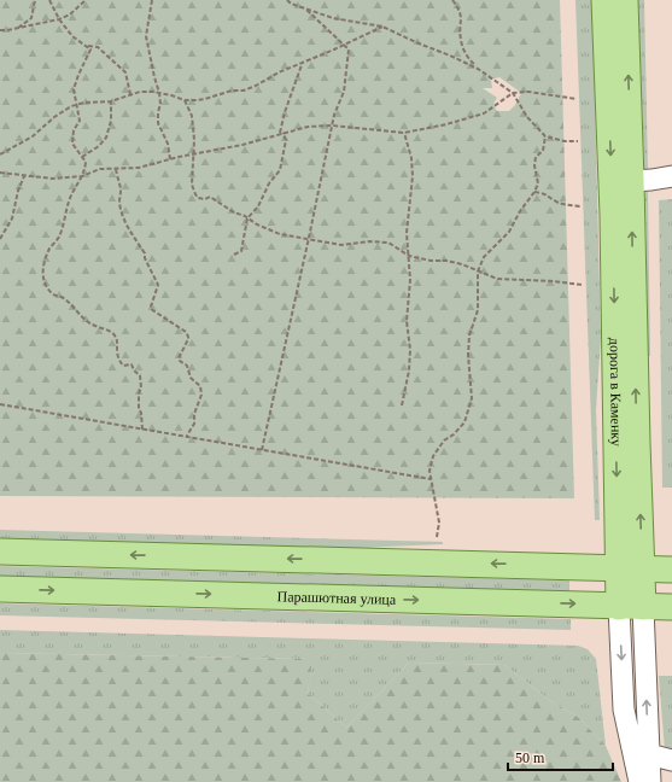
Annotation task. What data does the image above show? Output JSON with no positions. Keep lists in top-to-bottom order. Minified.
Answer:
{"streets":{"main road":["дорога в Каменку","Парашютная улица"]},"crossings":[["дорога в Каменку","Парашютная улица"]],"scale_bar":"50 m"}
